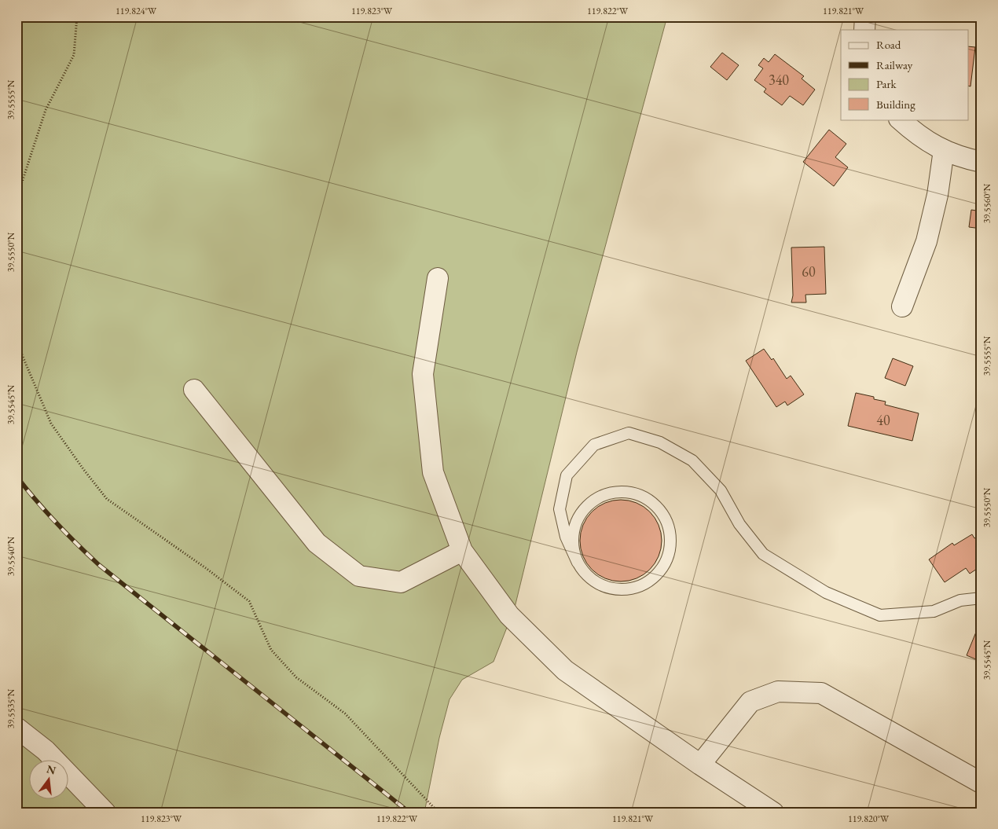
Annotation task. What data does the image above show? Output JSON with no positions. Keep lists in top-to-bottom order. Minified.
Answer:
{"house_numbers":["340","60","40"],"legend":["Road","Railway","Park","Building"],"north":"top","coordinates":["119.824°W","119.823°W","119.822°W","119.821°W","39.5555°N","39.5560°N","39.5550°N","39.5545°N","39.5540°N","39.5535°N","119.820°W"]}
